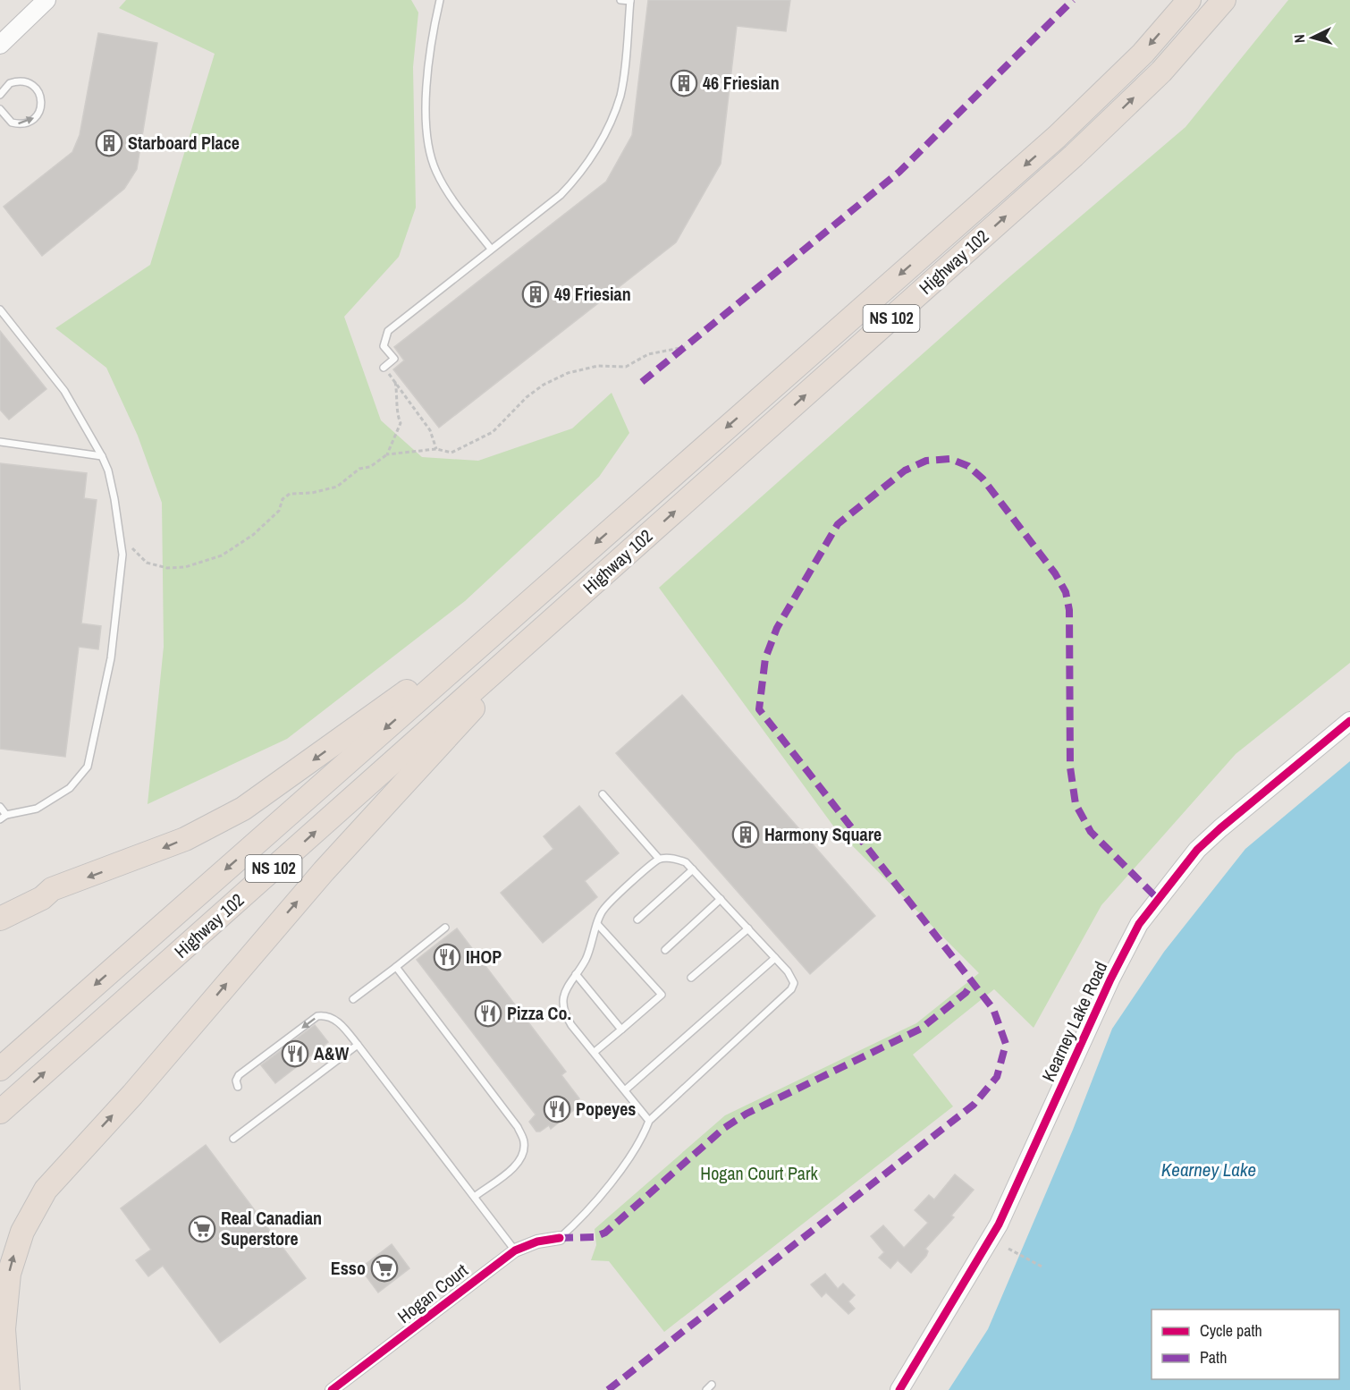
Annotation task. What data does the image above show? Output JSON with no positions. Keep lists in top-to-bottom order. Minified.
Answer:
{"streets":{"highway":["Highway 102","NS 102"],"main road":["Kearney Lake Road"],"street":["Hogan Court"]},"water":["Kearney Lake"],"parks":["Hogan Court Park"],"places":{"building":["46 Friesian","Starboard Place","49 Friesian","Harmony Square"],"restaurant":["IHOP","Pizza Co.","A&W","Popeyes"],"supermarket":["Real Canadian Superstore","Esso"]},"legend":["Cycle path","Path"],"north":"left"}
